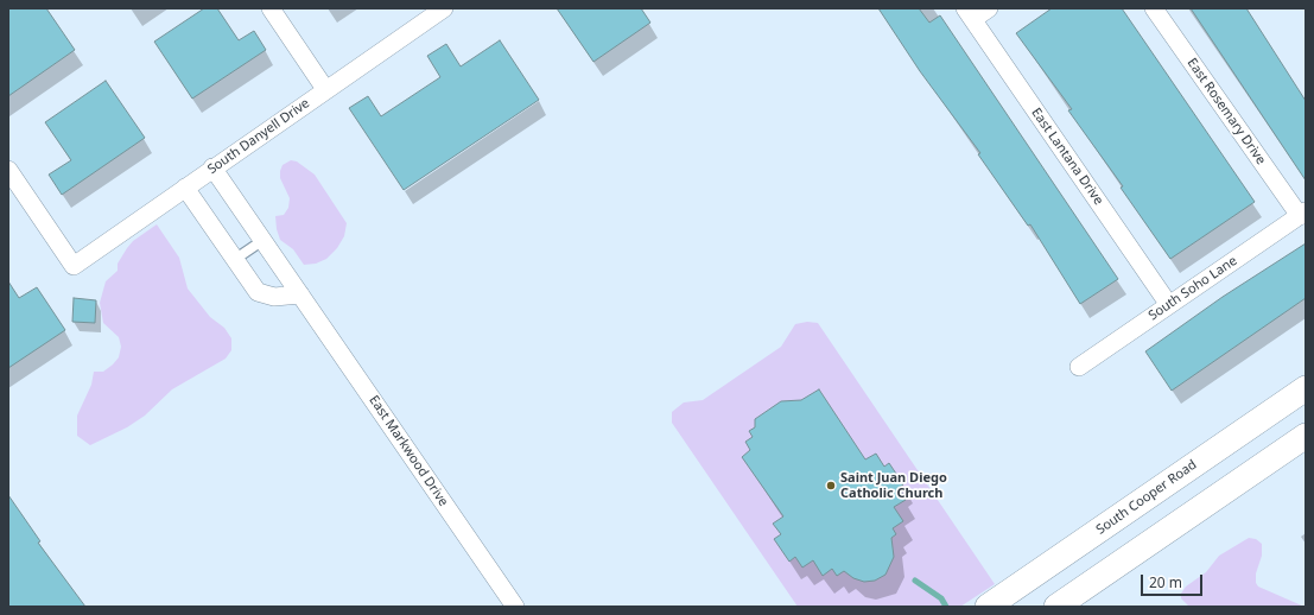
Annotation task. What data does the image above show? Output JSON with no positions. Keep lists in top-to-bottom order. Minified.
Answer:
{"streets":{"main road":["South Cooper Road"],"street":["East Rosemary Drive","South Danyell Drive","East Lantana Drive","South Soho Lane","East Markwood Drive"]},"crossings":[["East Rosemary Drive","South Soho Lane"],["South Danyell Drive","East Markwood Drive"],["East Lantana Drive","South Soho Lane"]],"places":["Saint Juan Diego Catholic Church"],"scale_bar":"20 m"}
